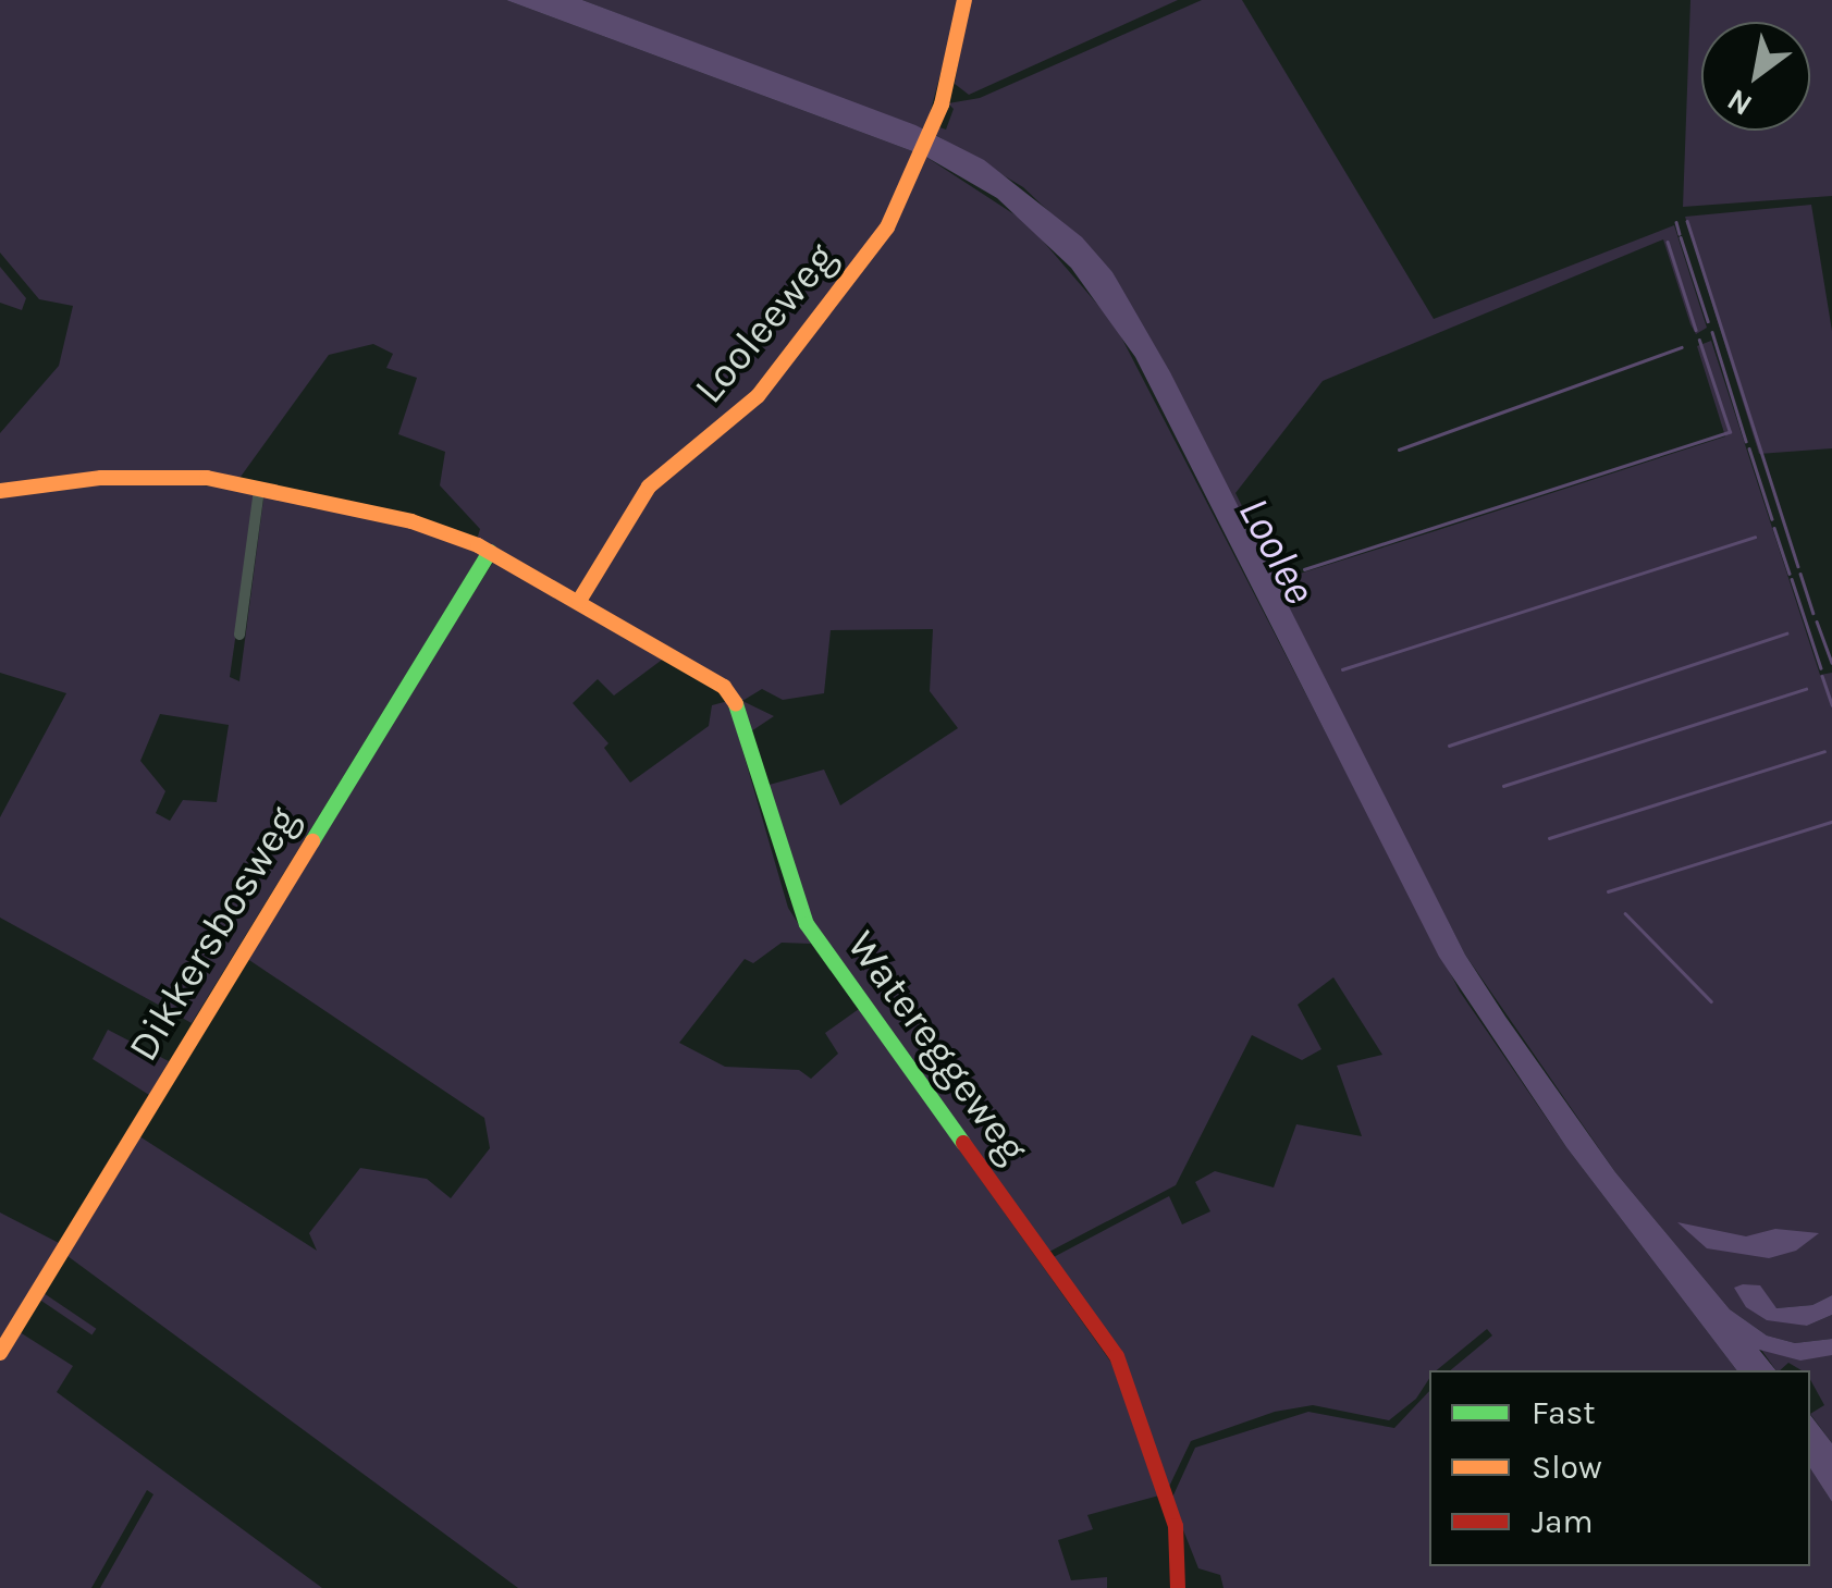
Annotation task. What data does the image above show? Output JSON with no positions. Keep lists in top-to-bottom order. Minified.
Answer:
{"streets":{"street":["Looleeweg","Dikkersbosweg","Watereggeweg"]},"crossings":[["Looleeweg","Watereggeweg"]],"water":["Loolee"],"legend":["Fast","Slow","Jam"],"north":"bottom left"}
